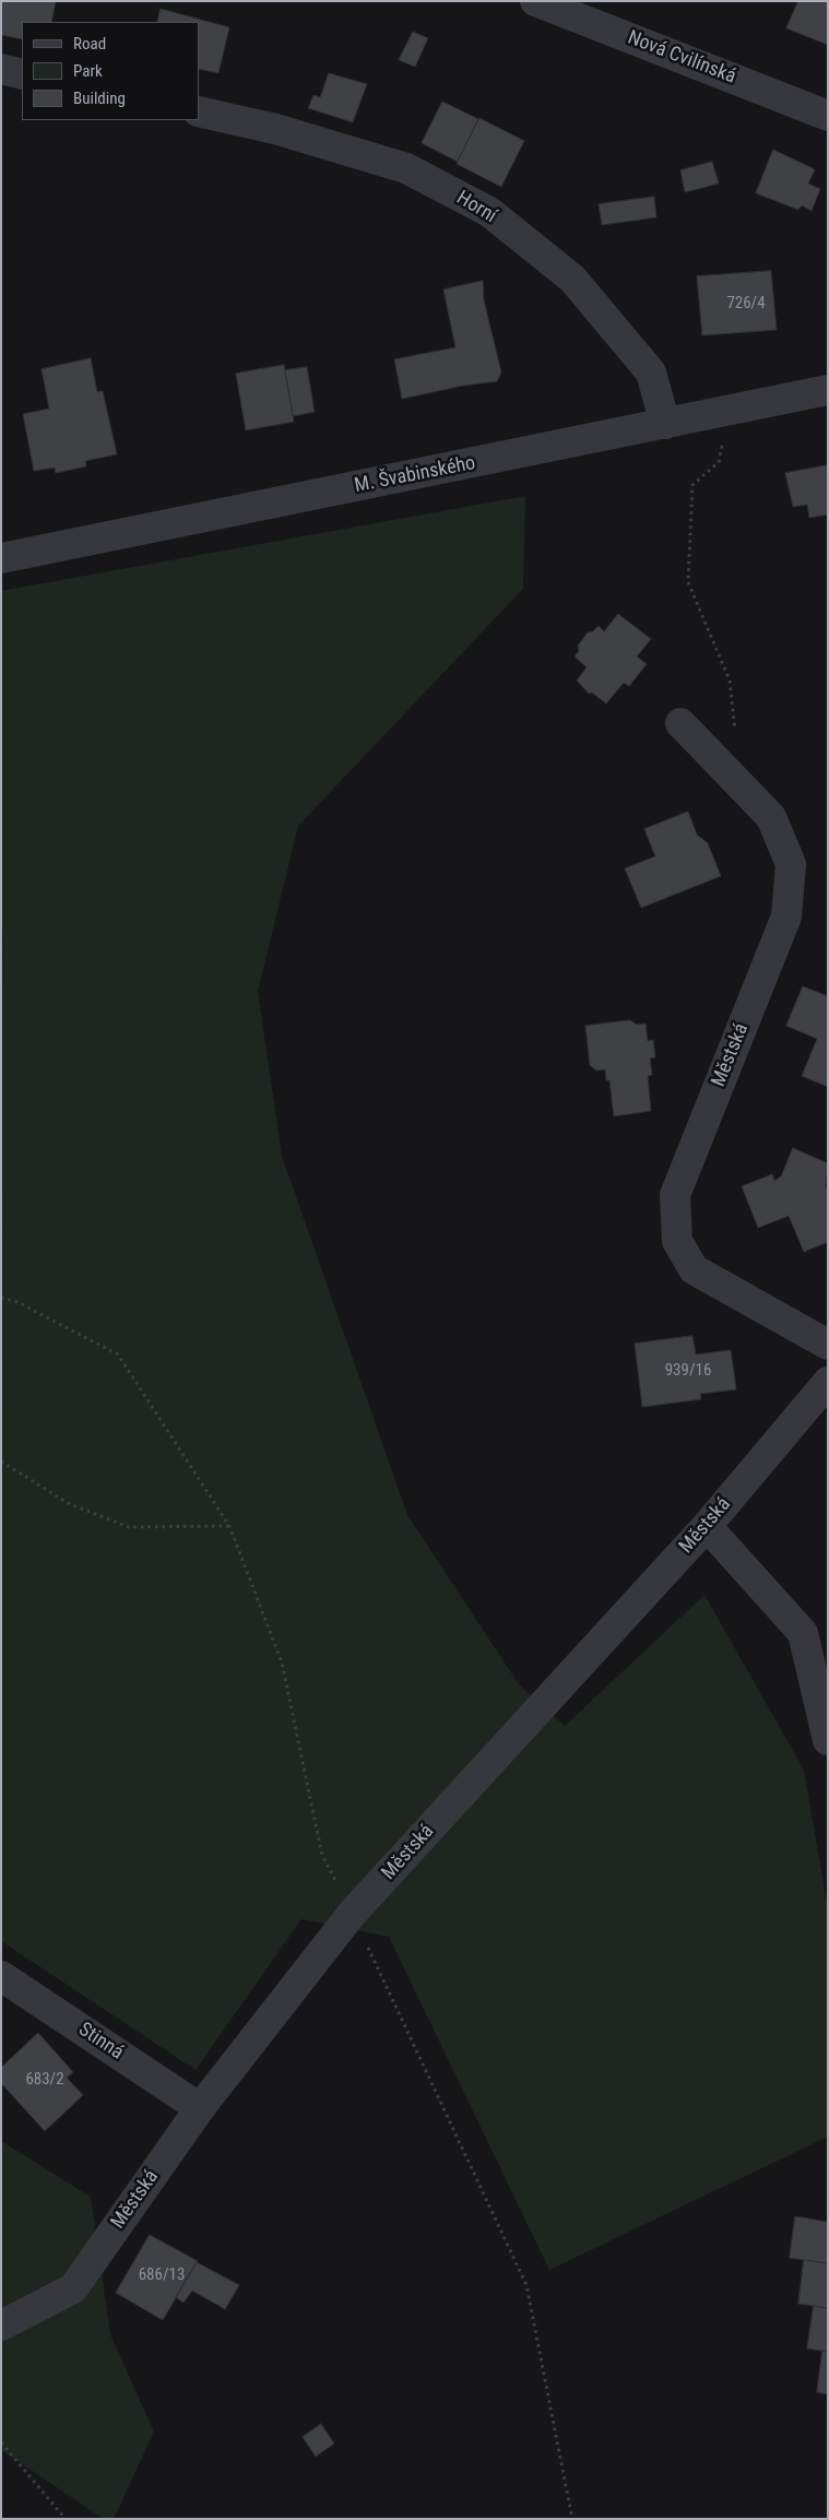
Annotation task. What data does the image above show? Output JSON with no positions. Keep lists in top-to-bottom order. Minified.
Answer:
{"streets":{"street":["Nová Cvilínská","Horní","M. Švabinského","Městská","Stinná"]},"crossings":[["Horní","M. Švabinského"],["Městská","Stinná"]],"house_numbers":["726/4","939/16","683/2","686/13"],"legend":["Road","Park","Building"]}
